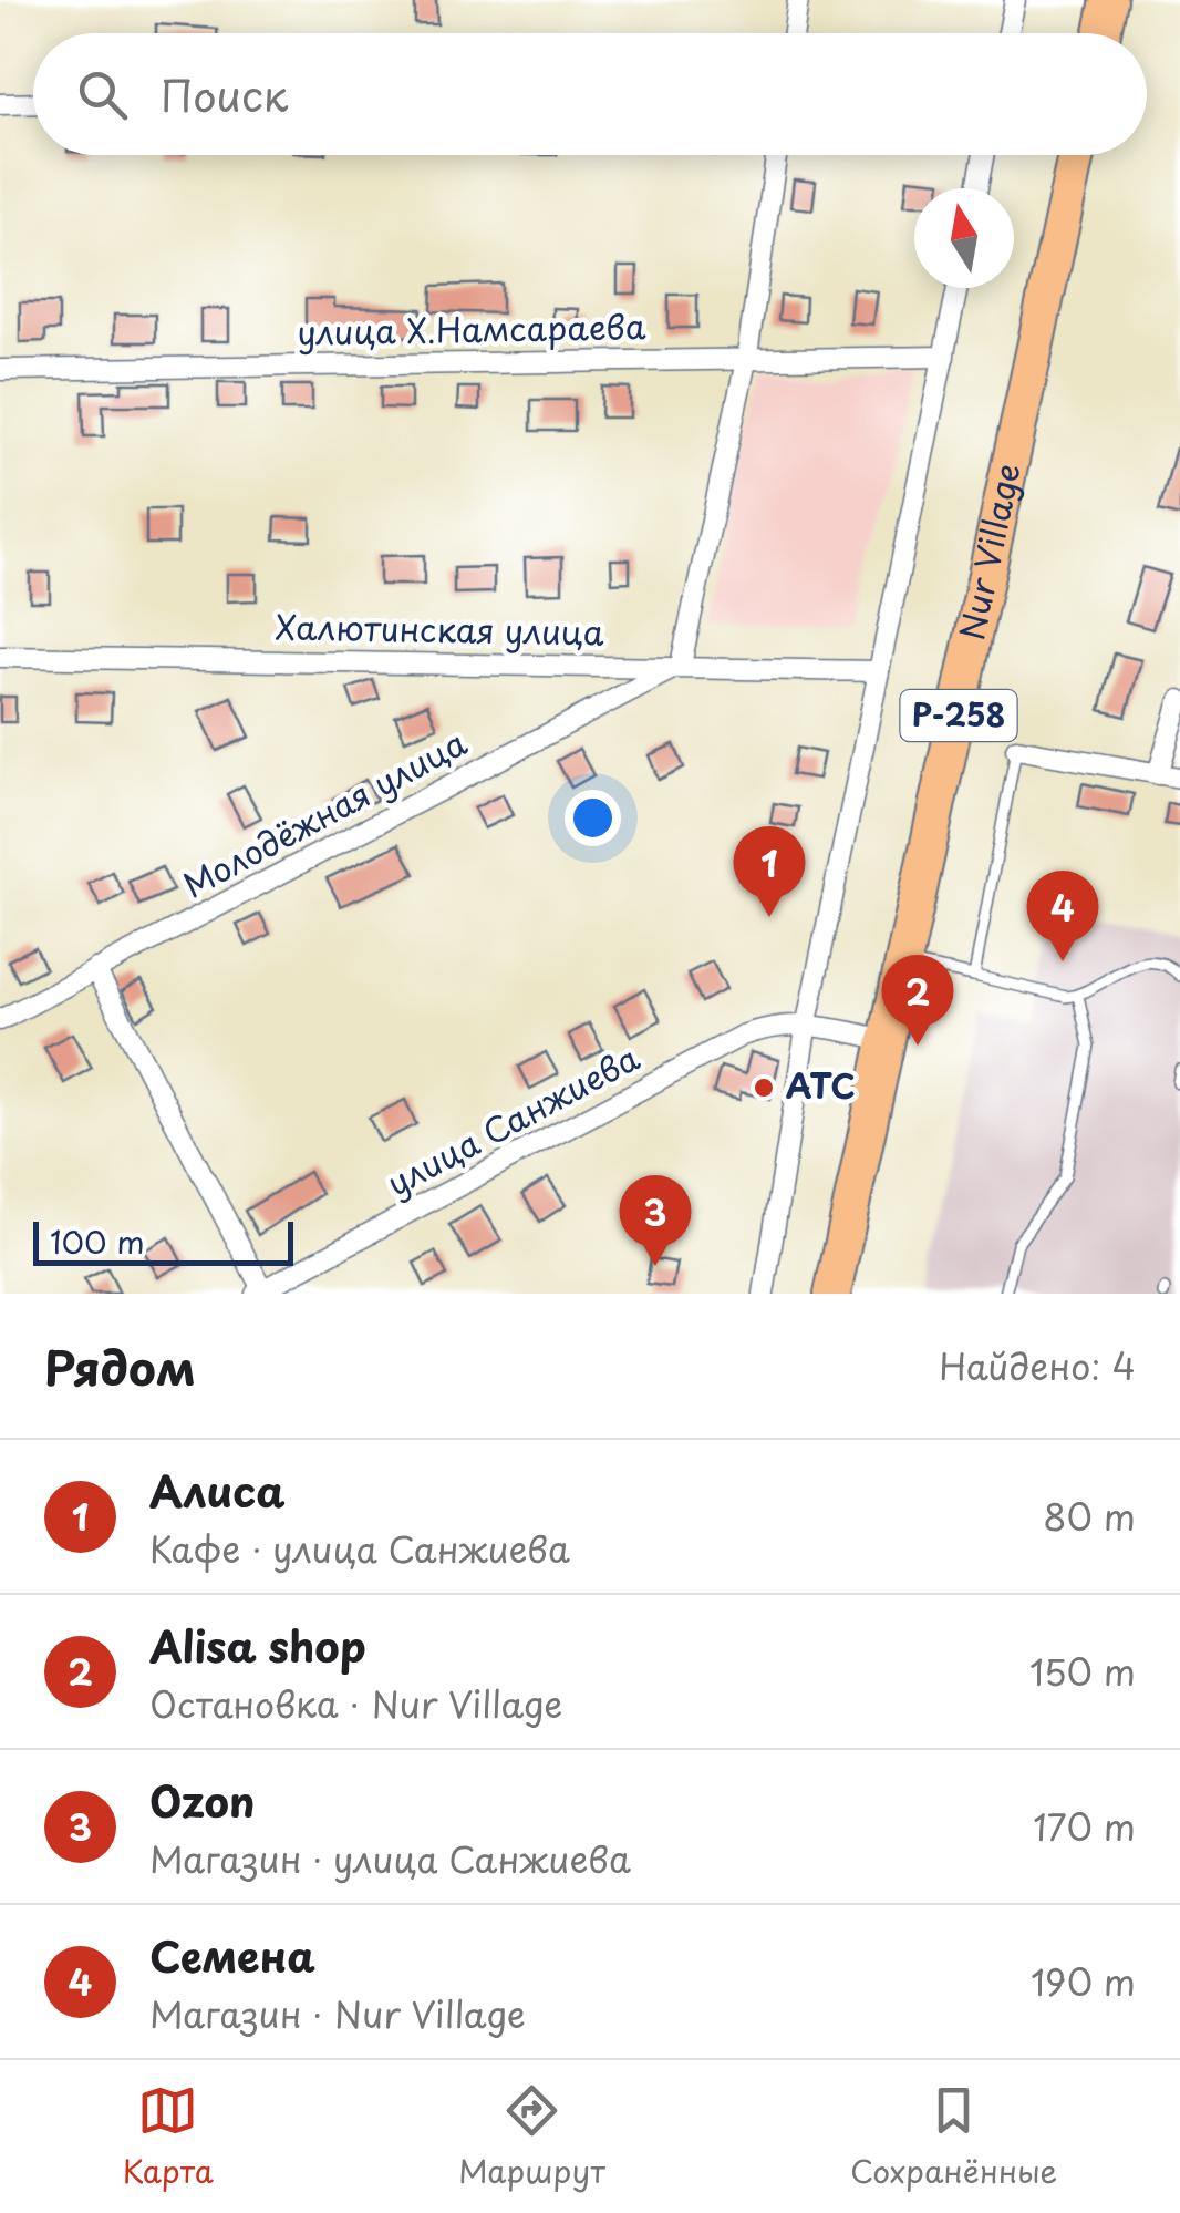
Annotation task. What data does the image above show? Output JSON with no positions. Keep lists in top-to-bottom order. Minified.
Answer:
{"streets":{"highway":["Nur Village","Р-258"],"street":["улица Х.Намсараева","Халютинская улица","Молодёжная улица","улица Санжиева"]},"crossings":[["Nur Village","улица Санжиева"],["Халютинская улица","Молодёжная улица"]],"places":["АТС"],"scale_bar":"100 m","north":"top","page":{"search":"Поиск","pins":["1","4","2","3"],"scale":"100 m","heading":["Рядом","Найдено: 4"],"list":[{"mark":"1","name":"Алиса","note":"Кафе · улица Санжиева","value":"80 m"},{"mark":"2","name":"Alisa shop","note":"Остановка · Nur Village","value":"150 m"},{"mark":"3","name":"Ozon","note":"Магазин · улица Санжиева","value":"170 m"},{"mark":"4","name":"Семена","note":"Магазин · Nur Village","value":"190 m"}],"nav":["Карта","Маршрут","Сохранённые"]}}
